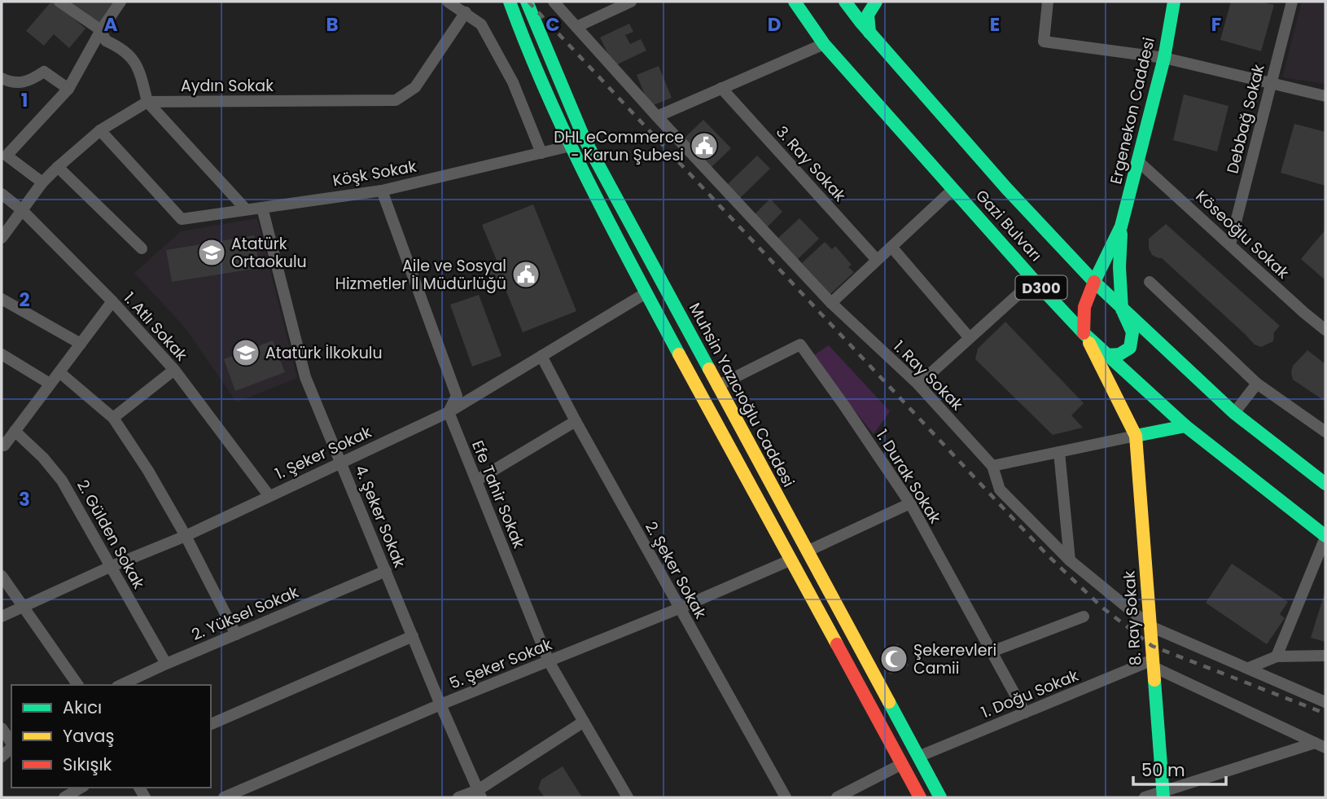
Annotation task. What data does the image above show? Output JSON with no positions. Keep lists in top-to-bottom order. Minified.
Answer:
{"streets":{"main road":["Ergenekon Caddesi","Gazi Bulvarı","D300","Muhsin Yazıcıoğlu Caddesi","8. Ray Sokak"],"street":["Aydın Sokak","Debbağ Sokak","3. Ray Sokak","Köşk Sokak","Köseoğlu Sokak","1. Atlı Sokak","1. Ray Sokak","1. Şeker Sokak","1. Durak Sokak","Efe Tahir Sokak","4. Şeker Sokak","2. Gülden Sokak","2. Şeker Sokak","2. Yüksel Sokak","5. Şeker Sokak","1. Doğu Sokak"]},"crossings":[["Ergenekon Caddesi","Köseoğlu Sokak"],["Debbağ Sokak","Köseoğlu Sokak"],["Köşk Sokak","4. Şeker Sokak"],["1. Atlı Sokak","1. Şeker Sokak"],["1. Ray Sokak","8. Ray Sokak"],["Muhsin Yazıcıoğlu Caddesi","1. Durak Sokak"],["Muhsin Yazıcıoğlu Caddesi","1. Doğu Sokak"],["1. Şeker Sokak","Efe Tahir Sokak"],["1. Şeker Sokak","4. Şeker Sokak"],["1. Şeker Sokak","2. Gülden Sokak"],["1. Şeker Sokak","2. Şeker Sokak"],["1. Durak Sokak","1. Doğu Sokak"],["Efe Tahir Sokak","5. Şeker Sokak"],["4. Şeker Sokak","2. Yüksel Sokak"],["4. Şeker Sokak","5. Şeker Sokak"],["2. Gülden Sokak","2. Yüksel Sokak"],["2. Şeker Sokak","5. Şeker Sokak"],["8. Ray Sokak","1. Doğu Sokak"]],"places":{"public building":["DHL eCommerce - Karun Şubesi","Aile ve Sosyal Hizmetler İl Müdürlüğü"],"school or university":["Atatürk Ortaokulu","Atatürk İlkokulu"],"mosque":["Şekerevleri Camii"]},"legend":["Akıcı","Yavaş","Sıkışık"],"scale_bar":"50 m","grid":{"columns":["A","B","C","D","E","F"],"rows":["1","2","3"]}}
